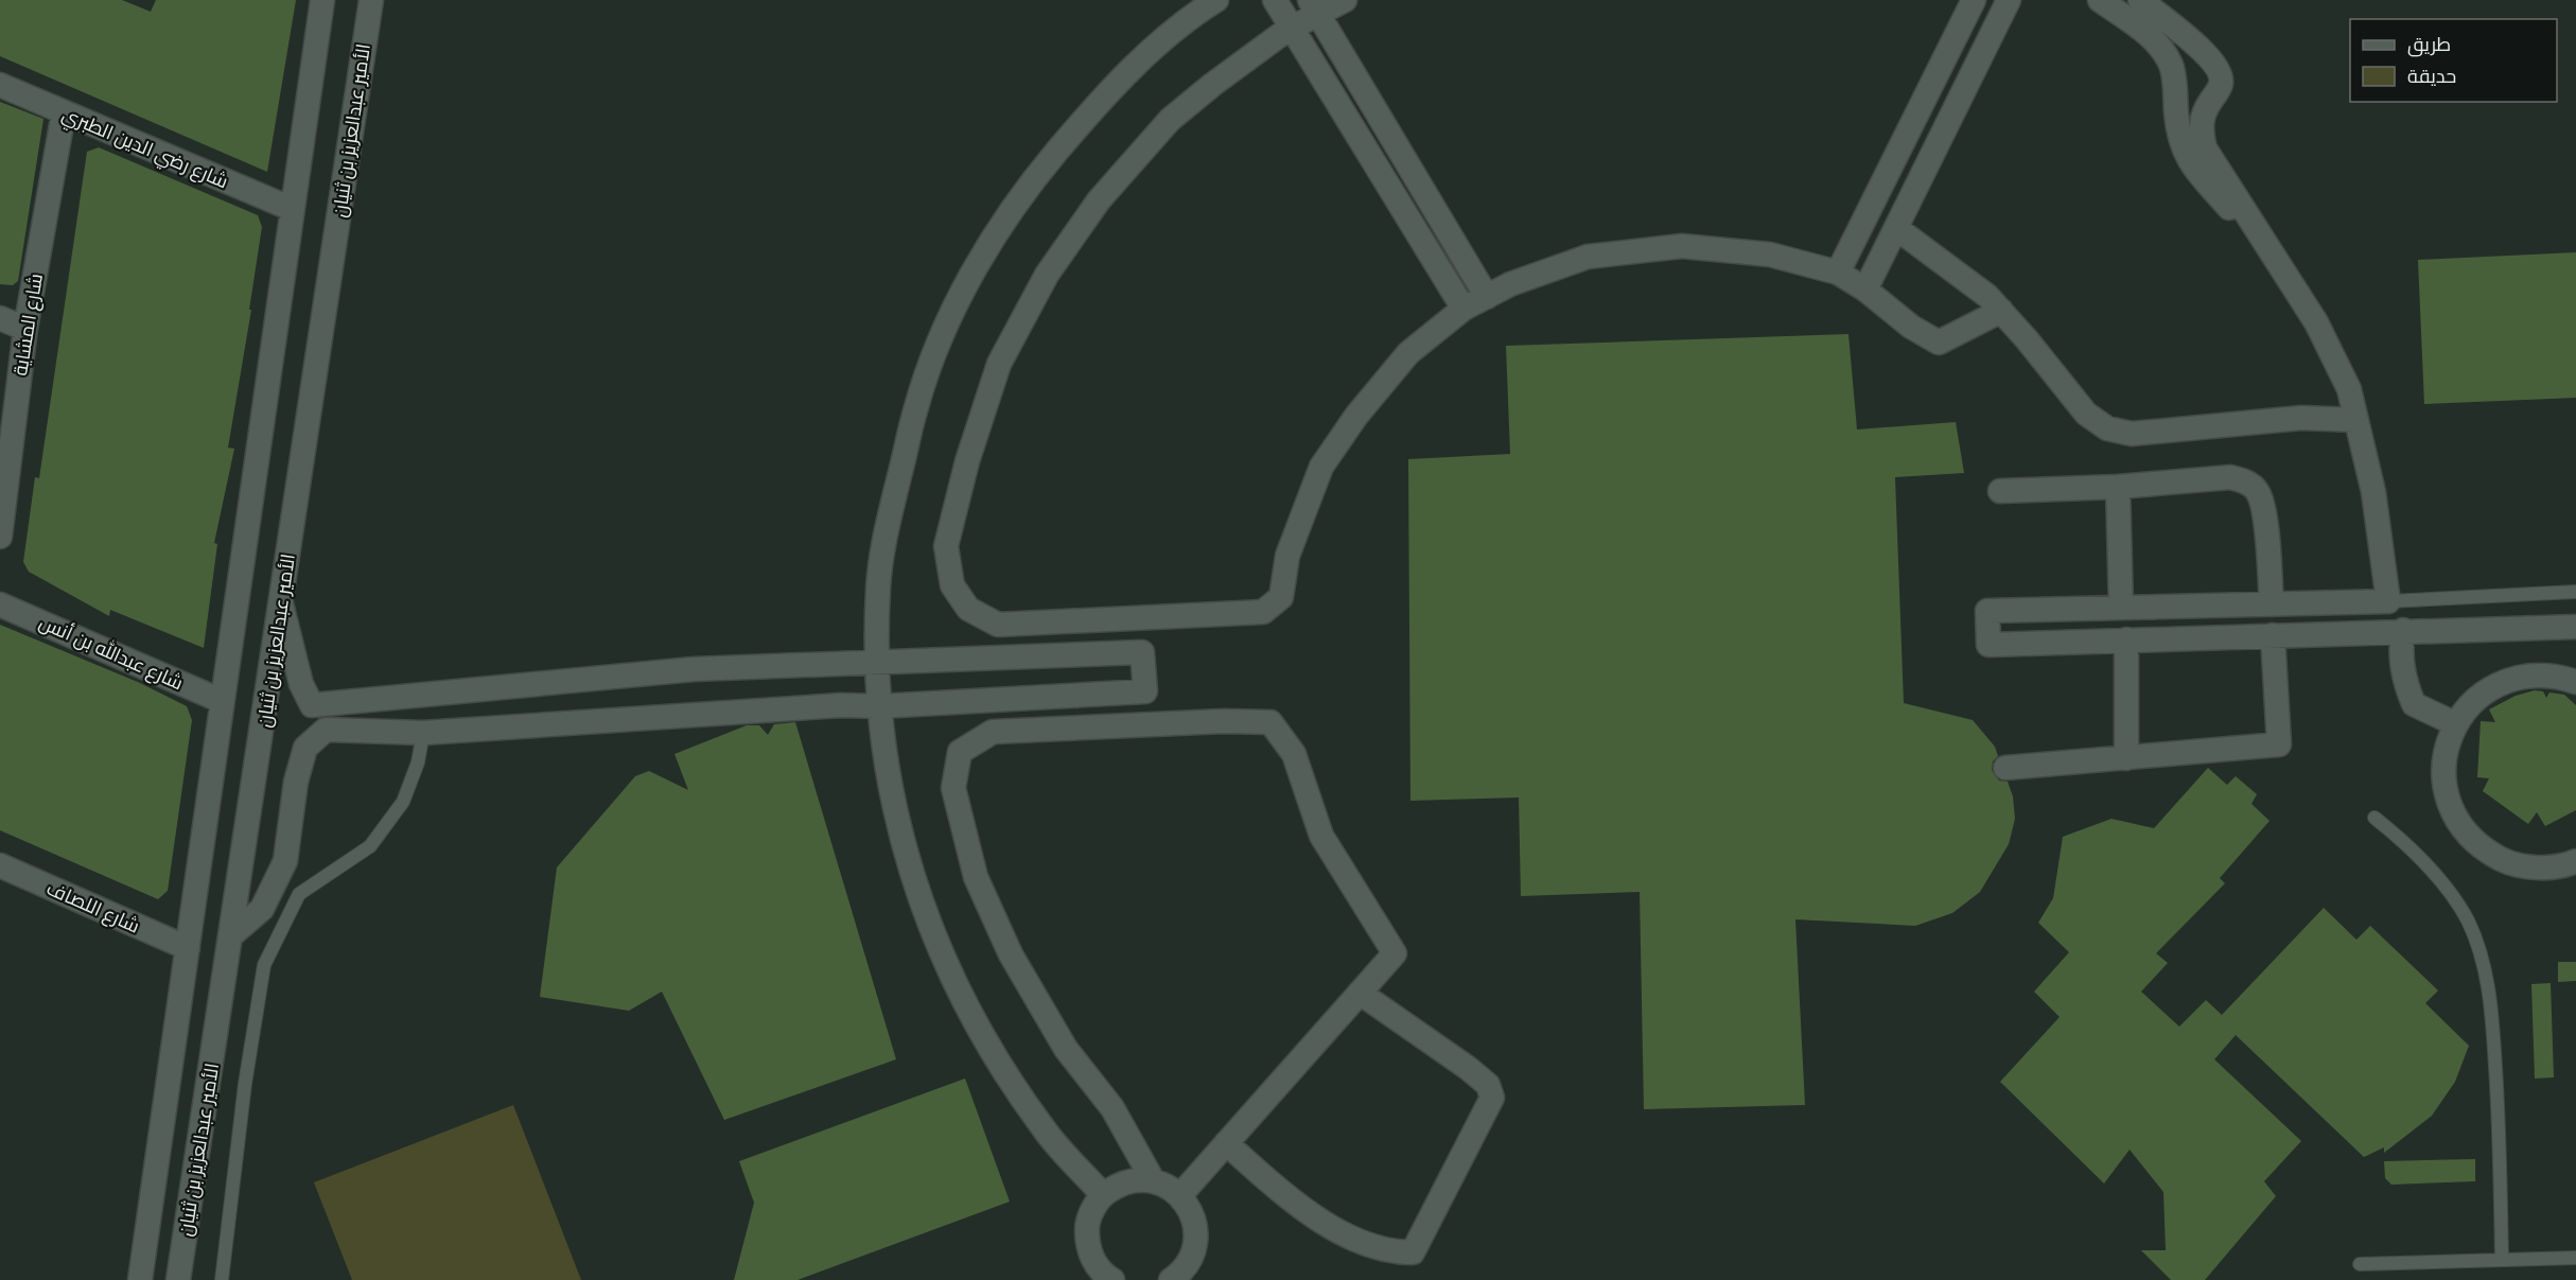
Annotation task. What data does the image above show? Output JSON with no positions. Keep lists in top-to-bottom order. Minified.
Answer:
{"streets":{"street":["الأمير عبدالعزيز بن ثنيان","شارع رضي الدين الطبري","شارع المشاية","شارع عبدالله بن أنس","شارع اللصاف"]},"crossings":[["الأمير عبدالعزيز بن ثنيان","شارع رضي الدين الطبري"],["الأمير عبدالعزيز بن ثنيان","شارع عبدالله بن أنس"],["الأمير عبدالعزيز بن ثنيان","شارع اللصاف"],["شارع رضي الدين الطبري","شارع المشاية"]],"legend":["طريق","حديقة"]}
